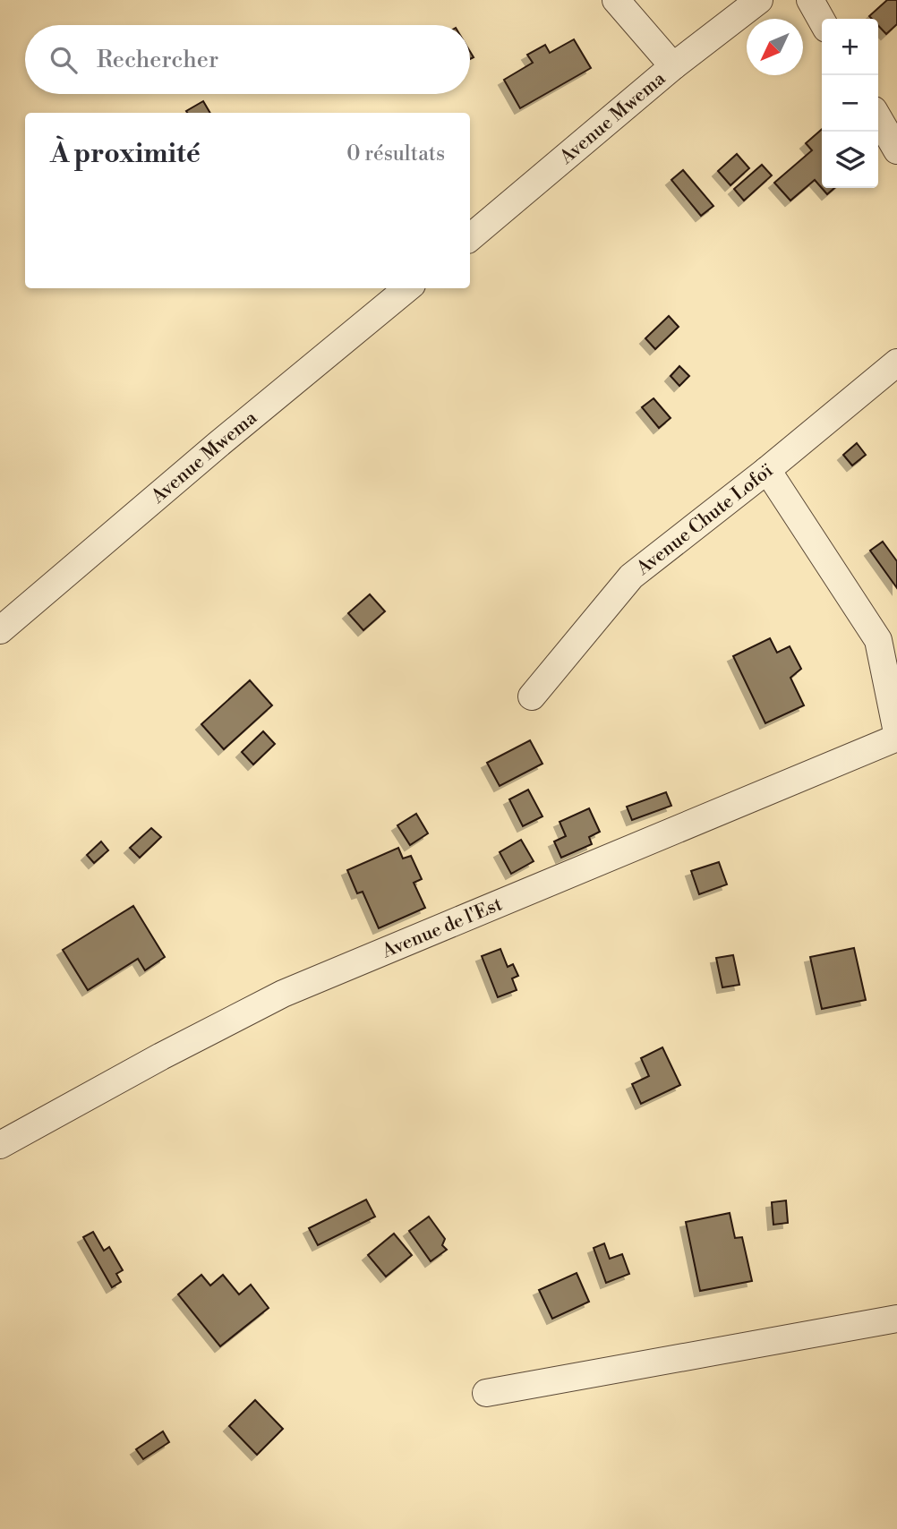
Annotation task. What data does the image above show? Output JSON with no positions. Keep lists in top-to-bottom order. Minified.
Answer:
{"streets":{"street":["Avenue Mwema","Avenue Chute Lofoï","Avenue de l'Est"]},"north":"bottom left","page":{"map_buttons":["+","−"],"search":"Rechercher","heading":["À proximité","0 résultats"]}}
